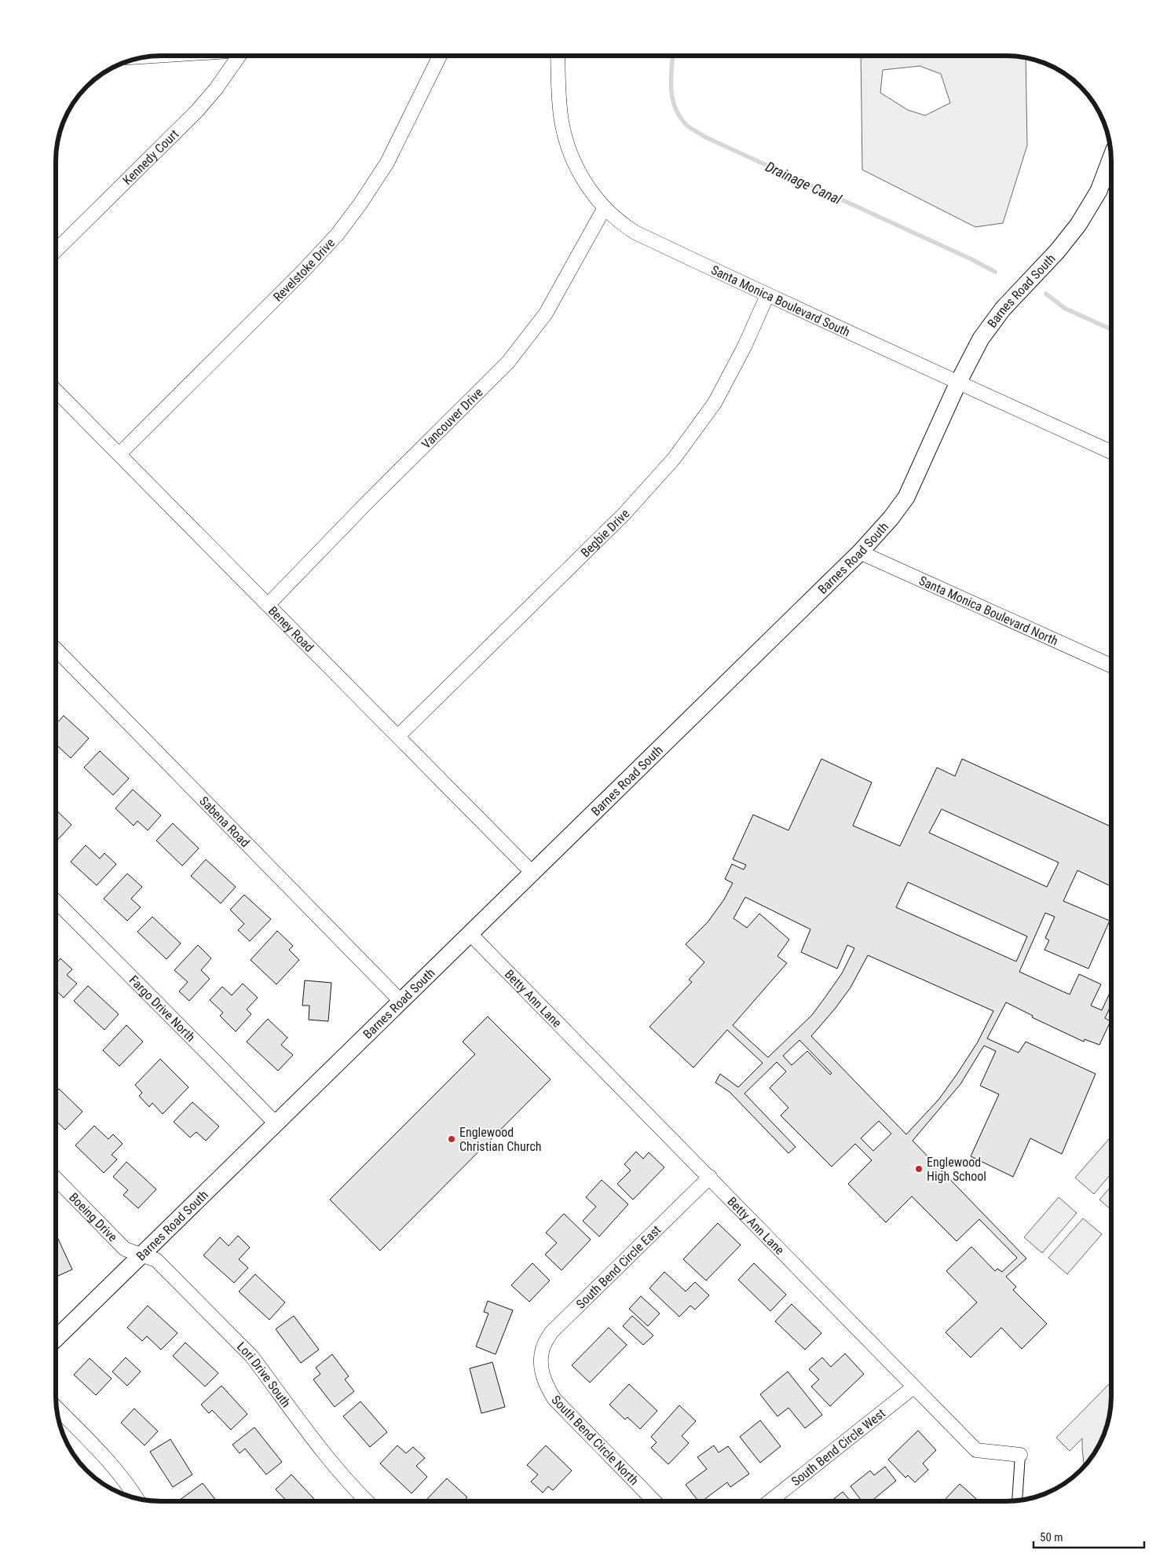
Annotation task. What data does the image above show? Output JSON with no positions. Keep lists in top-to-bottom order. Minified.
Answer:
{"streets":{"street":["Kennedy Court","Revelstoke Drive","Barnes Road South","Santa Monica Boulevard South","Vancouver Drive","Begbie Drive","Santa Monica Boulevard North","Beney Road","Sabena Road","Betty Ann Lane","Fargo Drive North","Boeing Drive","South Bend Circle East","Lori Drive South","South Bend Circle North","South Bend Circle West"]},"crossings":[["Revelstoke Drive","Beney Road"],["Barnes Road South","Santa Monica Boulevard South"],["Barnes Road South","Santa Monica Boulevard North"],["Barnes Road South","Beney Road"],["Barnes Road South","Sabena Road"],["Barnes Road South","Betty Ann Lane"],["Barnes Road South","Fargo Drive North"],["Barnes Road South","Boeing Drive"],["Barnes Road South","Lori Drive South"],["Santa Monica Boulevard South","Vancouver Drive"],["Santa Monica Boulevard South","Begbie Drive"],["Vancouver Drive","Beney Road"],["Begbie Drive","Beney Road"],["Betty Ann Lane","South Bend Circle East"],["Betty Ann Lane","South Bend Circle West"],["Boeing Drive","Lori Drive South"],["South Bend Circle East","South Bend Circle North"]],"water":["Drainage Canal"],"places":["Englewood Christian Church","Englewood High School"],"scale_bar":"50 m"}
